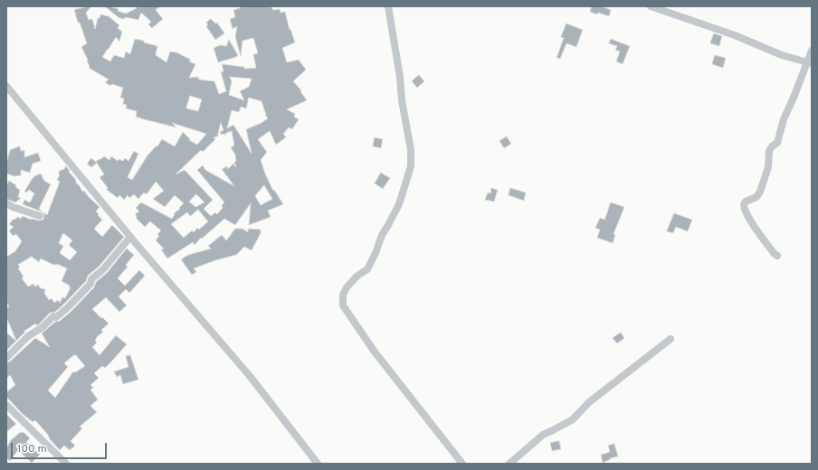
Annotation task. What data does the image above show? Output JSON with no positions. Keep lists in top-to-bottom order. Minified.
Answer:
{"scale_bar":"100 m"}
